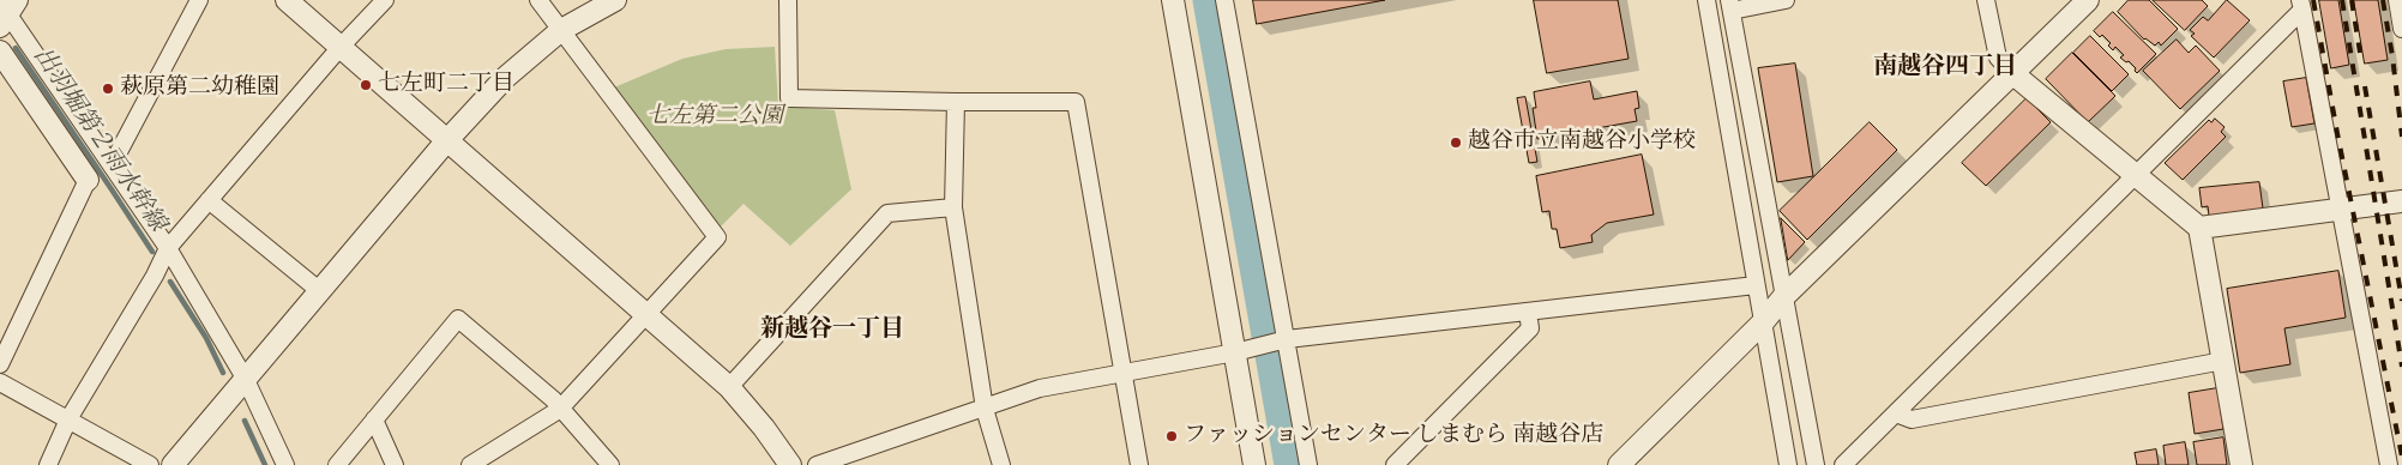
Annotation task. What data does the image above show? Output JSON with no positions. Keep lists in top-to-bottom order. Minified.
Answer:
{"districts":["南越谷四丁目","新越谷一丁目"],"water":["出羽堀第２雨水幹線"],"parks":["七左第二公園"],"places":["七左町二丁目","萩原第二幼稚園","越谷市立南越谷小学校","ファッションセンター しまむら 南越谷店"]}
